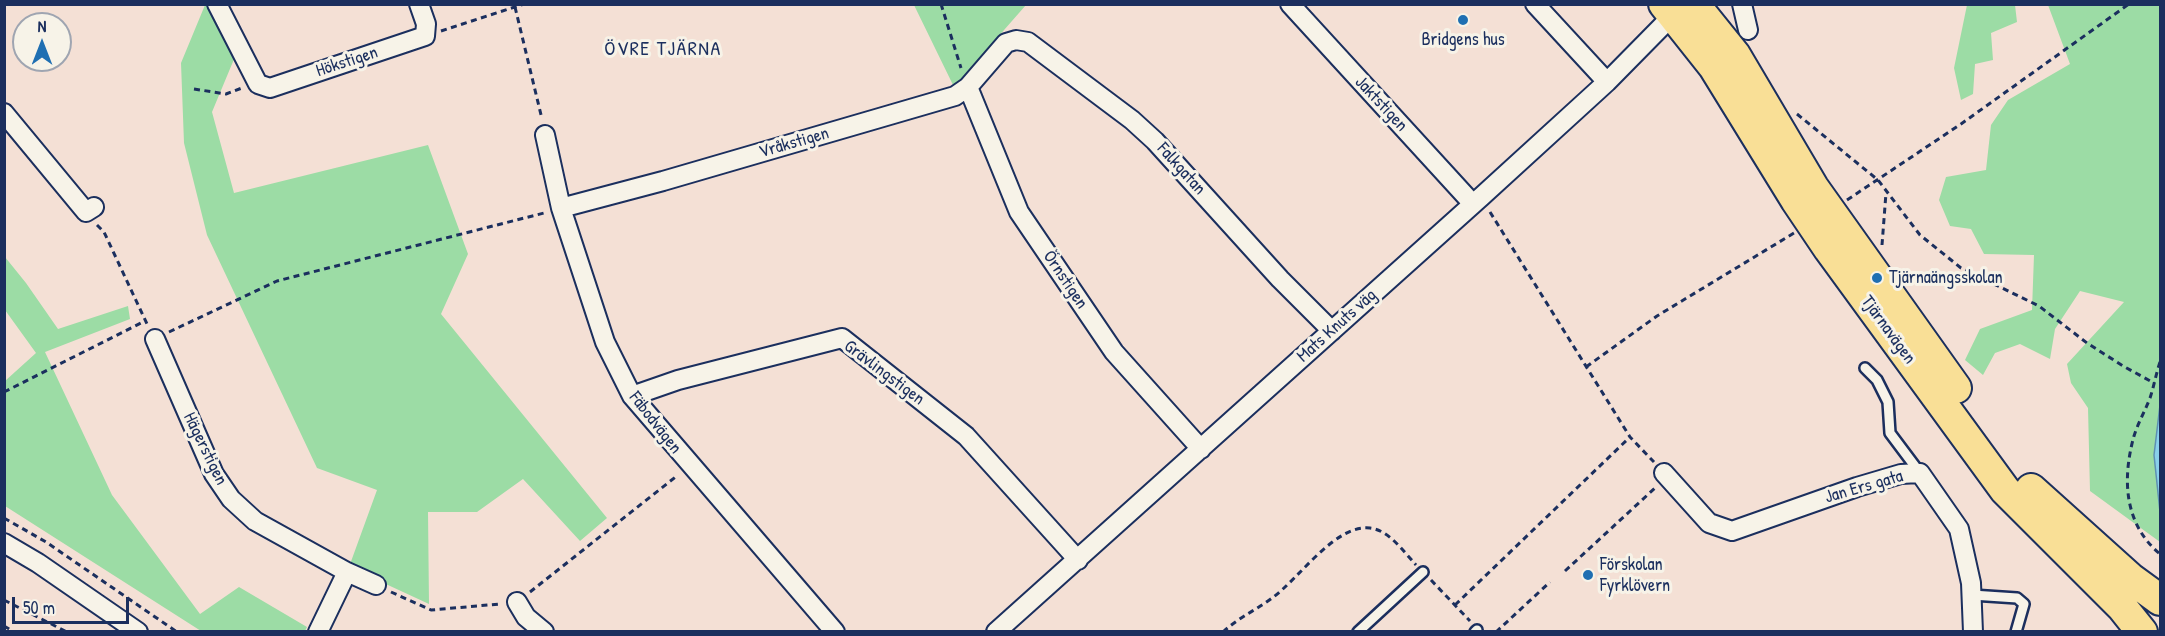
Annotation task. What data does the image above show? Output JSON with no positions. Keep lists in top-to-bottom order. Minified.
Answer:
{"streets":{"highway":["Tjärnavägen"],"street":["Hökstigen","Jaktstigen","Vråkstigen","Falkgatan","Örnstigen","Mats Knuts väg","Grävlingstigen","Fäbodvägen","Hägerstigen","Jan Ers gata"]},"crossings":[["Jaktstigen","Mats Knuts väg"],["Vråkstigen","Falkgatan"],["Vråkstigen","Örnstigen"],["Vråkstigen","Fäbodvägen"],["Falkgatan","Mats Knuts väg"],["Örnstigen","Mats Knuts väg"],["Mats Knuts väg","Tjärnavägen"],["Mats Knuts väg","Grävlingstigen"],["Grävlingstigen","Fäbodvägen"]],"districts":["ÖVRE TJÄRNA"],"places":["Bridgens hus","Tjärnaängsskolan","Förskolan Fyrklövern"],"scale_bar":"50 m","north":"top"}
